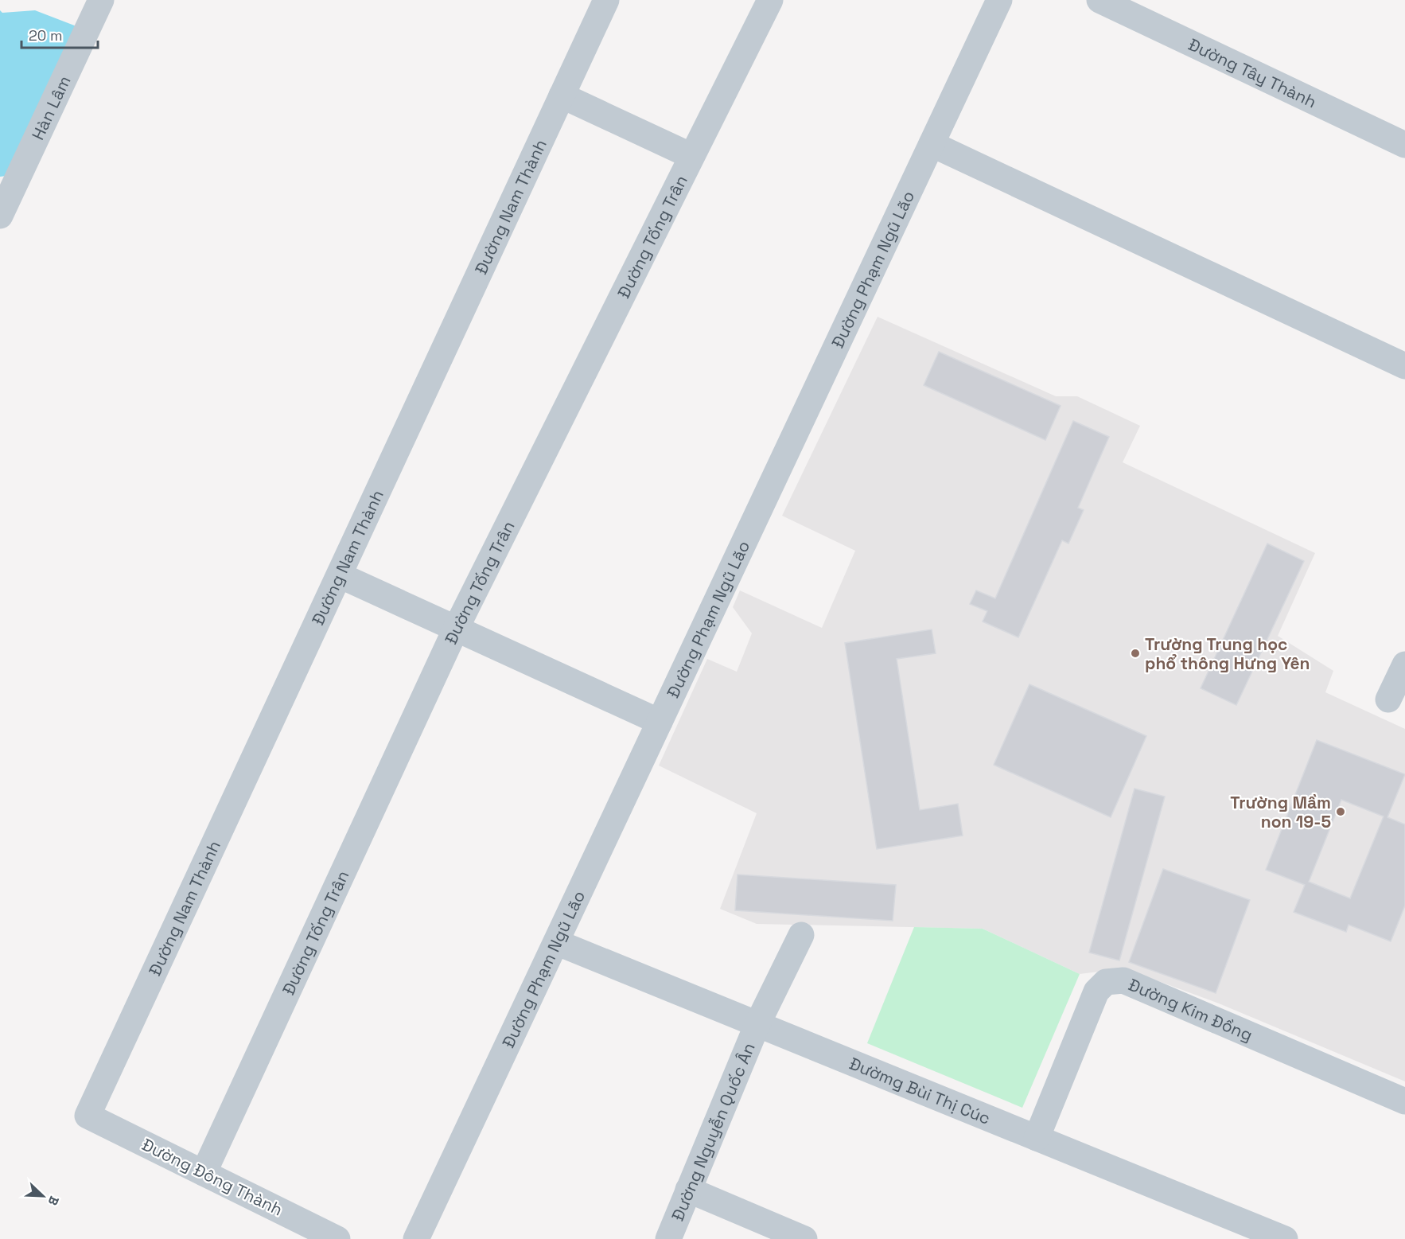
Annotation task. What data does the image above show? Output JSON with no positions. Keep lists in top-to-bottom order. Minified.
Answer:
{"streets":{"street":["Đường Tây Thành","Hàn Lâm","Đường Nam Thành","Đường Tống Trân","Đường Phạm Ngũ Lão","Đường Kim Đồng","Đườmg Bùi Thị Cúc","Đường Nguyễn Quốc Ân","Đường Đông Thành"]},"crossings":[["Đường Nam Thành","Đường Đông Thành"],["Đường Tống Trân","Đường Đông Thành"],["Đường Phạm Ngũ Lão","Đườmg Bùi Thị Cúc"],["Đường Kim Đồng","Đườmg Bùi Thị Cúc"],["Đườmg Bùi Thị Cúc","Đường Nguyễn Quốc Ân"]],"places":["Trường Trung học phổ thông Hưng Yên","Trường Mầm non 19-5"],"scale_bar":"20 m","north":"bottom right"}
